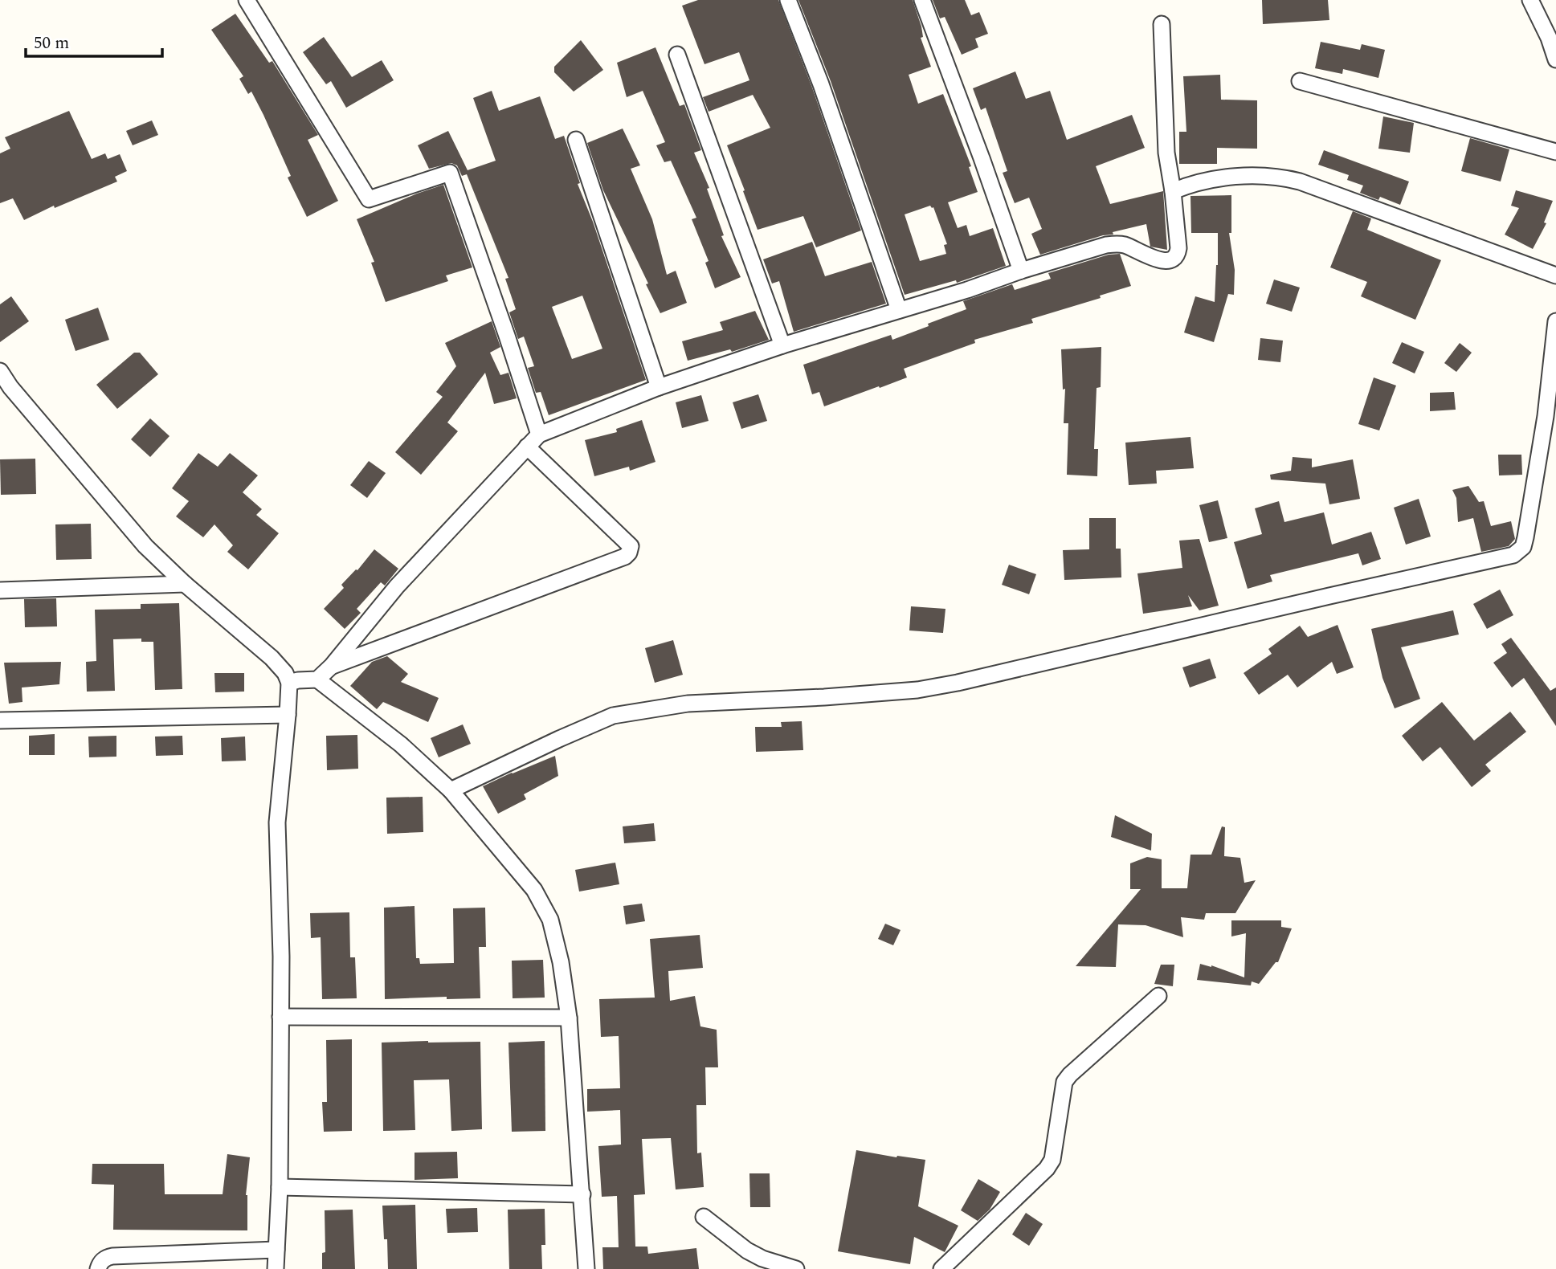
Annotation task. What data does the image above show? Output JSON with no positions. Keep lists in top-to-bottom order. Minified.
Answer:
{"scale_bar":"50 m"}
